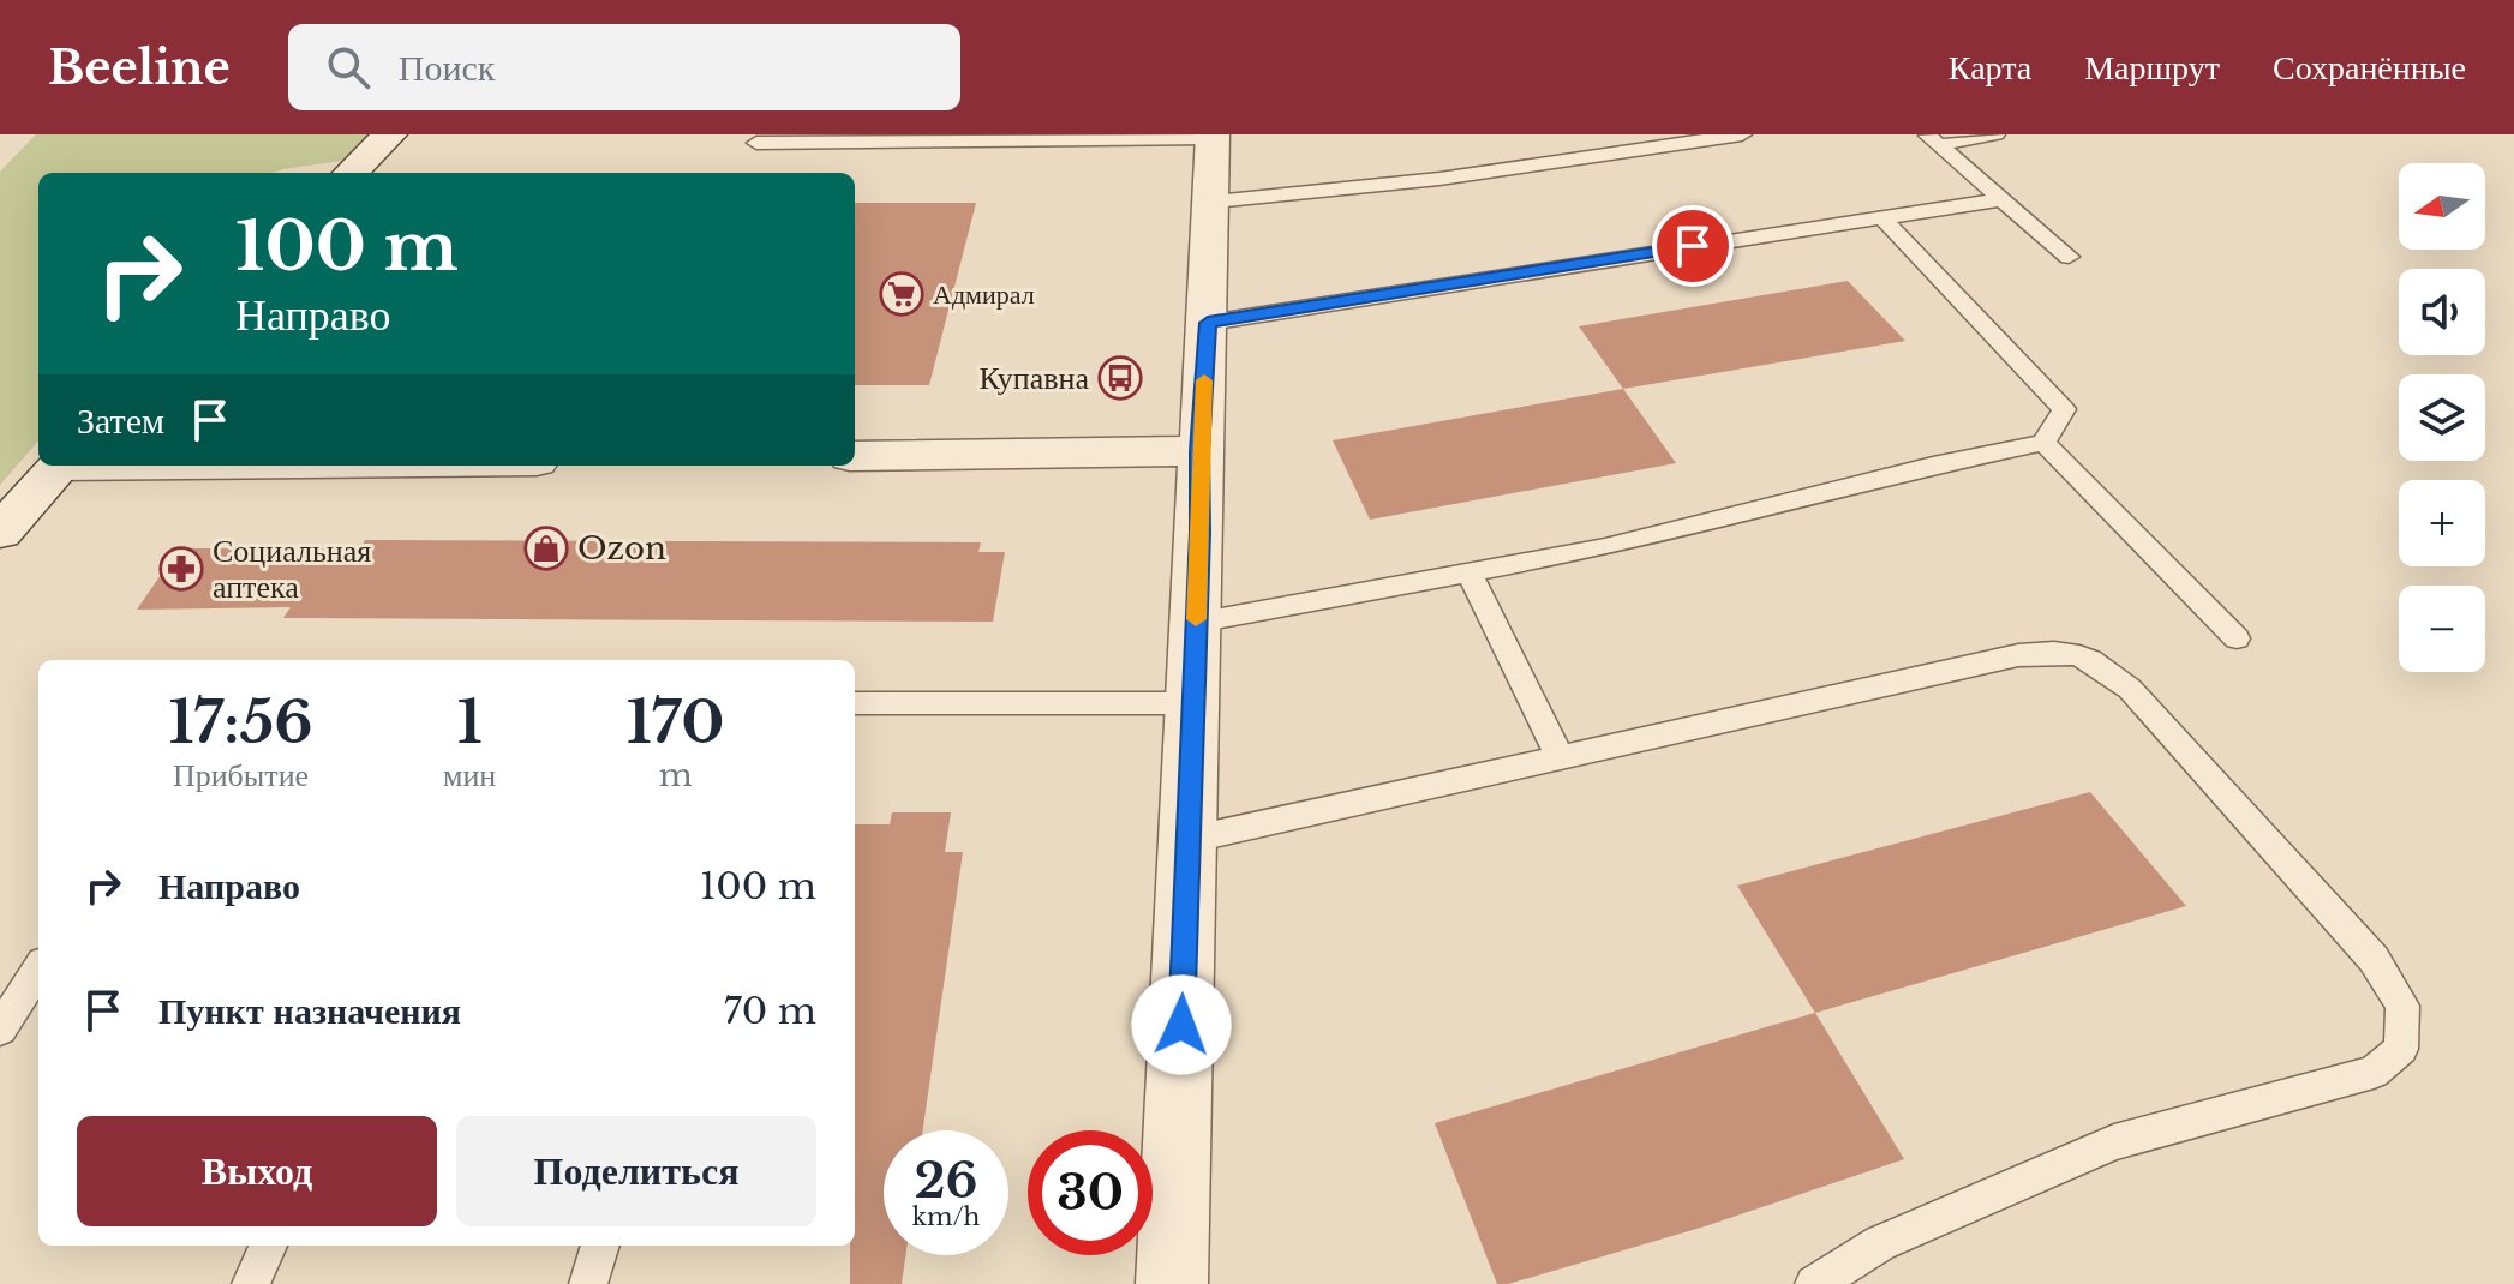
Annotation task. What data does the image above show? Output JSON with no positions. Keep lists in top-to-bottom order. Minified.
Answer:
{"places":{"supermarket":["Адмирал"],"bus stop":["Купавна"],"shop":["Ozon"],"pharmacy":["Социальная аптека"]},"north":"left","page":{"header":"Beeline","search":"Поиск","nav":["Карта","Маршрут","Сохранённые"],"map_buttons":["+","−"],"turn":["100 m","Направо"],"then":"Затем","eta":["17:56","Прибытие","1","мин","170","m"],"list":[{"name":"Направо","value":"100 m"},{"name":"Пункт назначения","value":"70 m"}],"buttons":["Выход","Поделиться"],"speed":"26 km/h","limit":"30"}}
